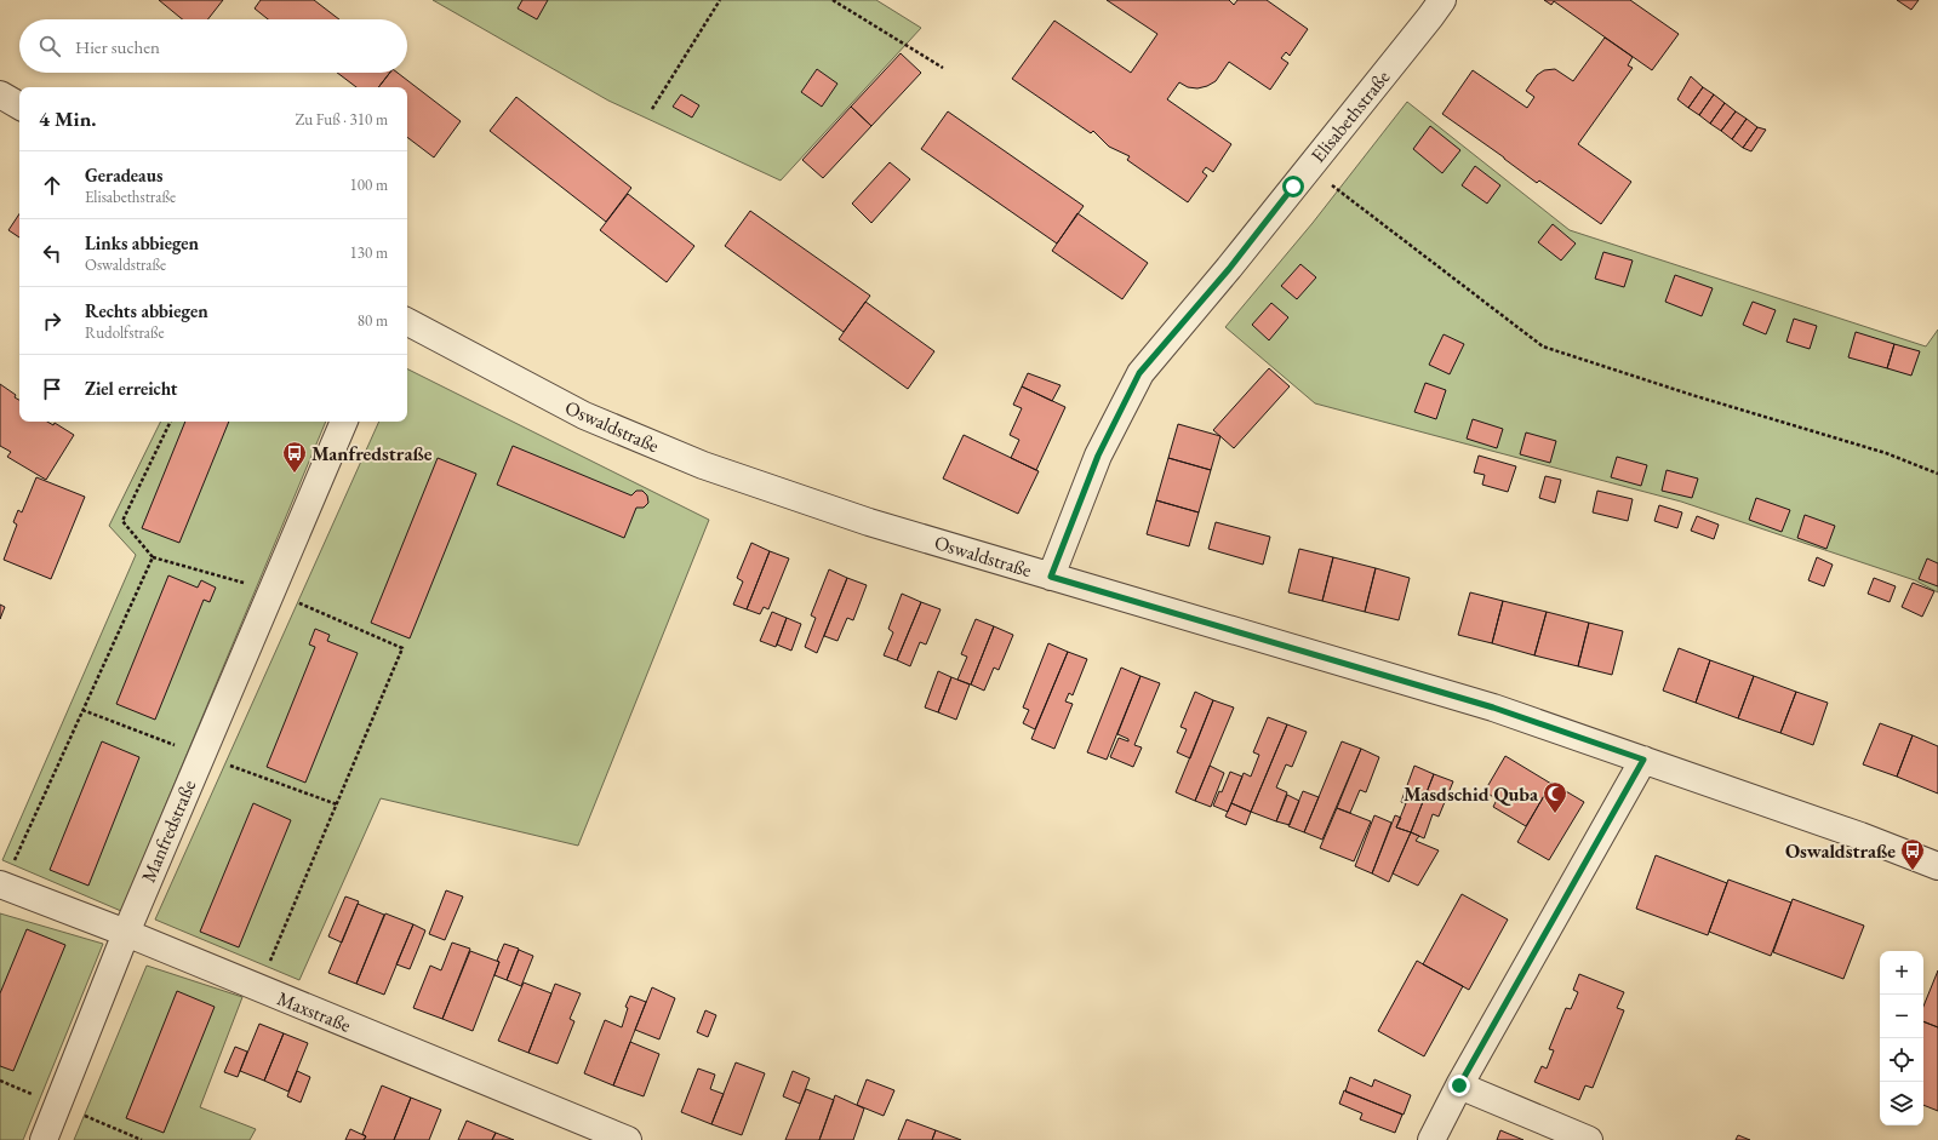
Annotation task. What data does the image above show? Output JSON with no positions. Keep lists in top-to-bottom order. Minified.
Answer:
{"streets":{"street":["Elisabethstraße","Oswaldstraße","Manfredstraße","Maxstraße"]},"crossings":[["Elisabethstraße","Oswaldstraße"],["Manfredstraße","Maxstraße"]],"places":{"bus stop":["Manfredstraße","Oswaldstraße"],"mosque":["Masdschid Quba"]},"page":{"search":"Hier suchen","heading":["4 Min.","Zu Fuß · 310 m"],"list":[["Geradeaus","Elisabethstraße","100 m"],["Links abbiegen","Oswaldstraße","130 m"],["Rechts abbiegen","Rudolfstraße","80 m"],"Ziel erreicht"],"map_buttons":["+","−"]}}
